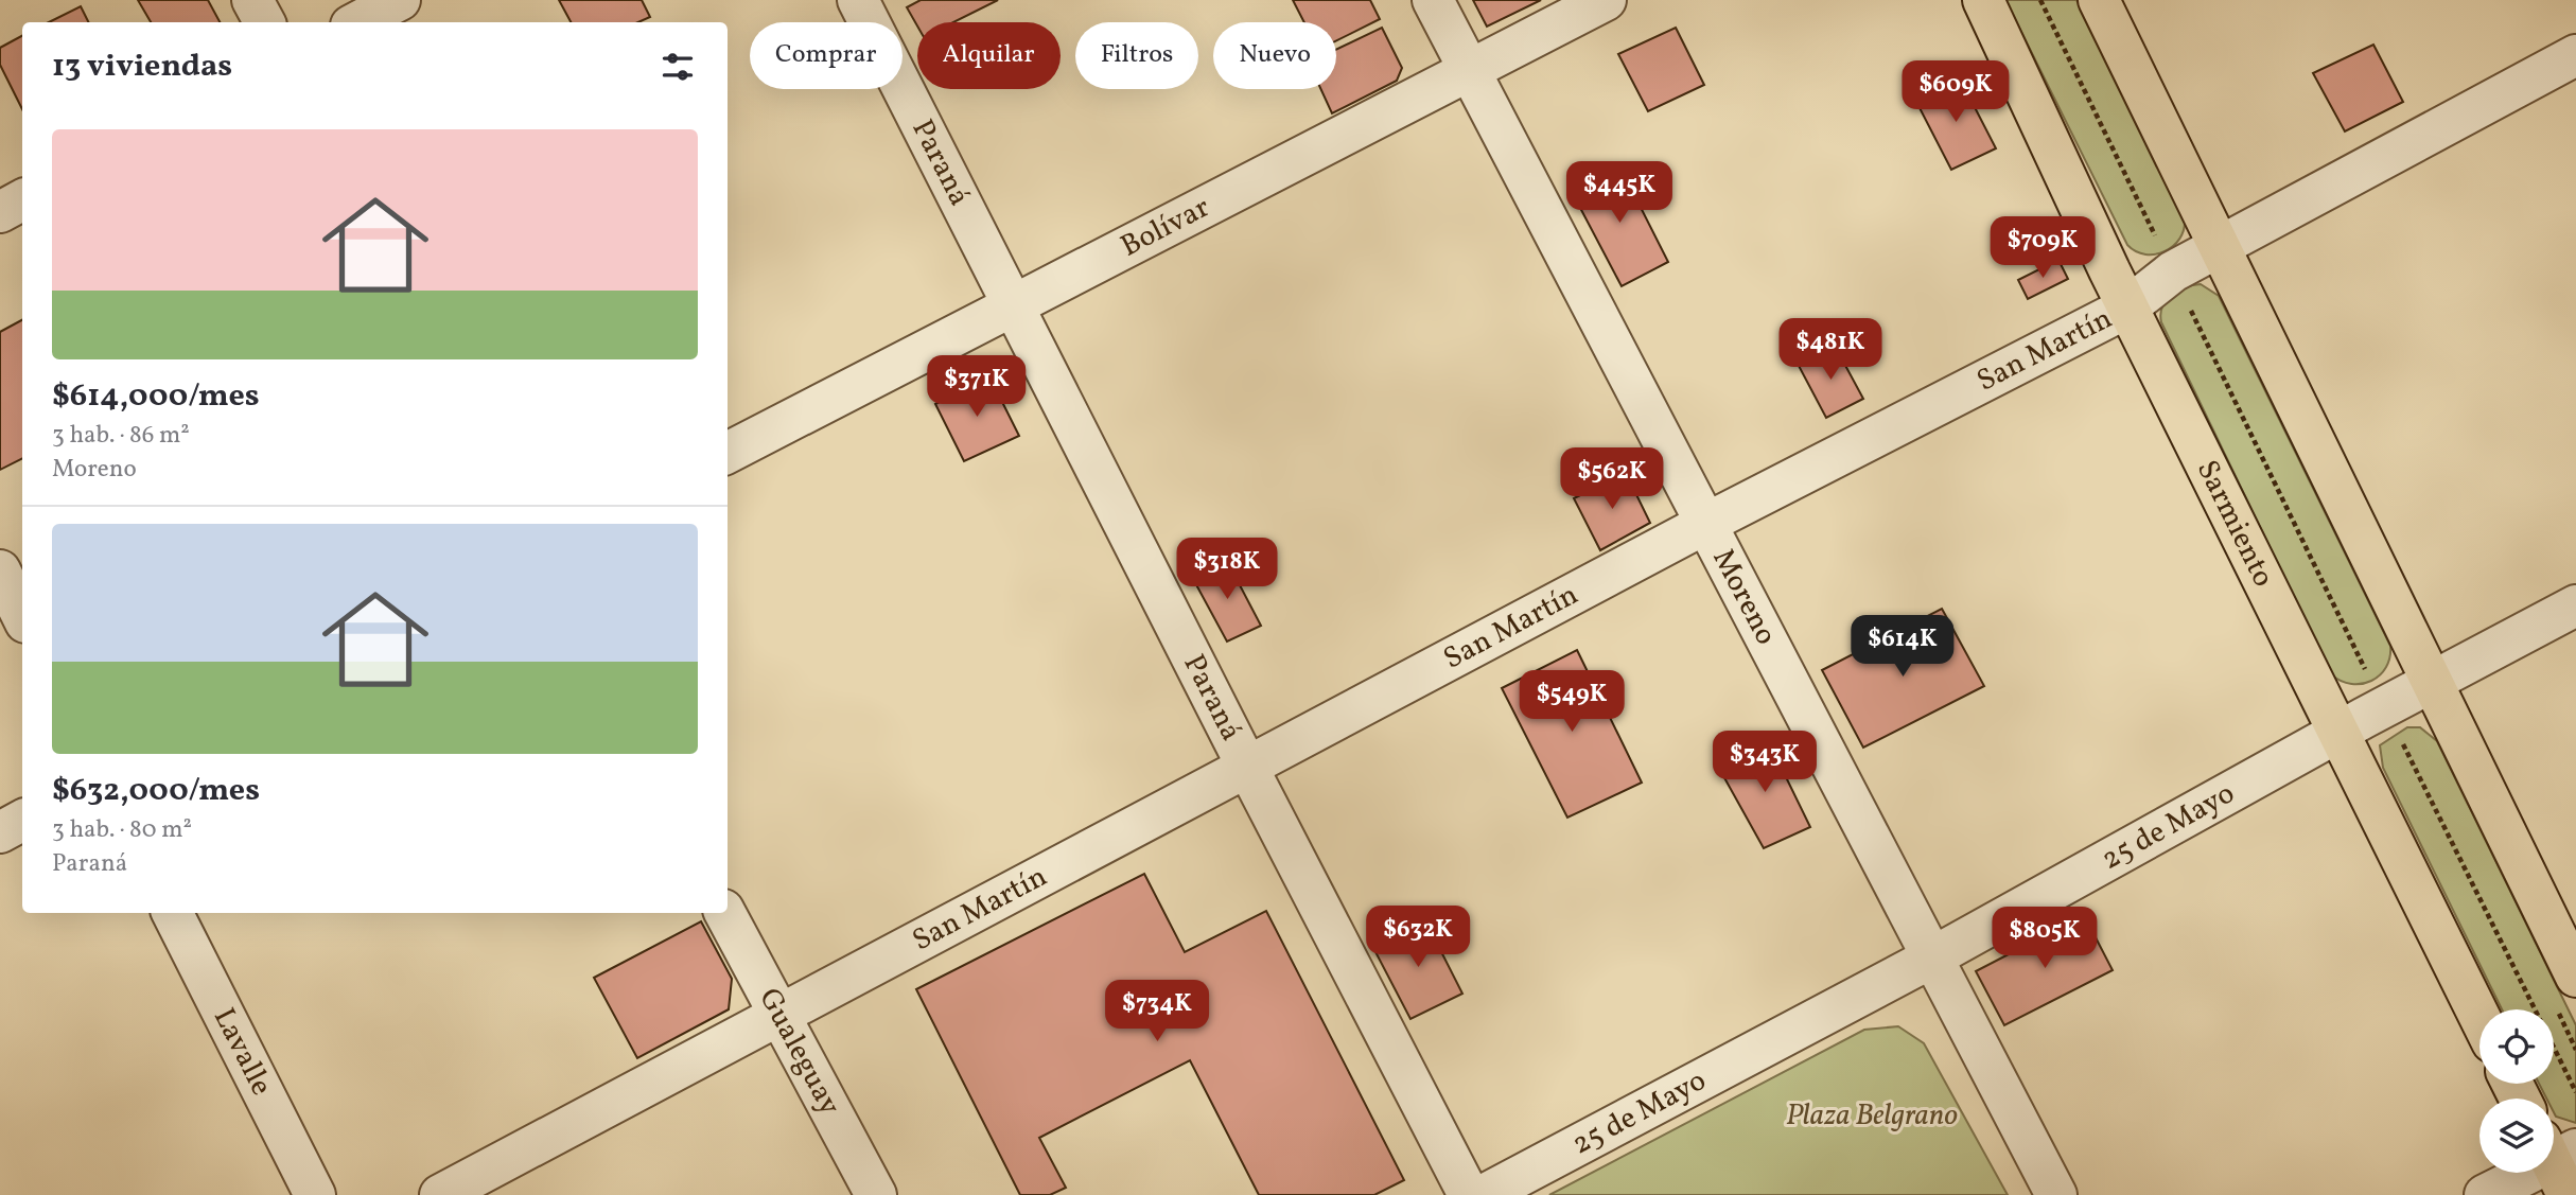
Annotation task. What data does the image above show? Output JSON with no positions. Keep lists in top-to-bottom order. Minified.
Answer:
{"streets":{"main road":["Sarmiento"],"street":["Paraná","Bolívar","San Martín","Moreno","25 de Mayo","Lavalle","Gualeguay"]},"crossings":[["Paraná","Bolívar"],["Paraná","San Martín"],["Bolívar","Moreno"],["San Martín","Sarmiento"],["San Martín","Moreno"],["San Martín","Gualeguay"],["Sarmiento","25 de Mayo"],["Moreno","25 de Mayo"]],"parks":["Plaza Belgrano"],"page":{"chip":["Comprar","Alquilar","Filtros","Nuevo"],"heading":"13 viviendas","price":["$609K","$445K","$709K","$481K","$371K","$562K","$318K","$614K","$549K","$343K","$632K","$805K","$734K"],"list":[{"name":"$614,000/mes","note":"3 hab. · 86 m² · Moreno"},{"name":"$632,000/mes","note":"3 hab. · 80 m² · Paraná"}]}}
